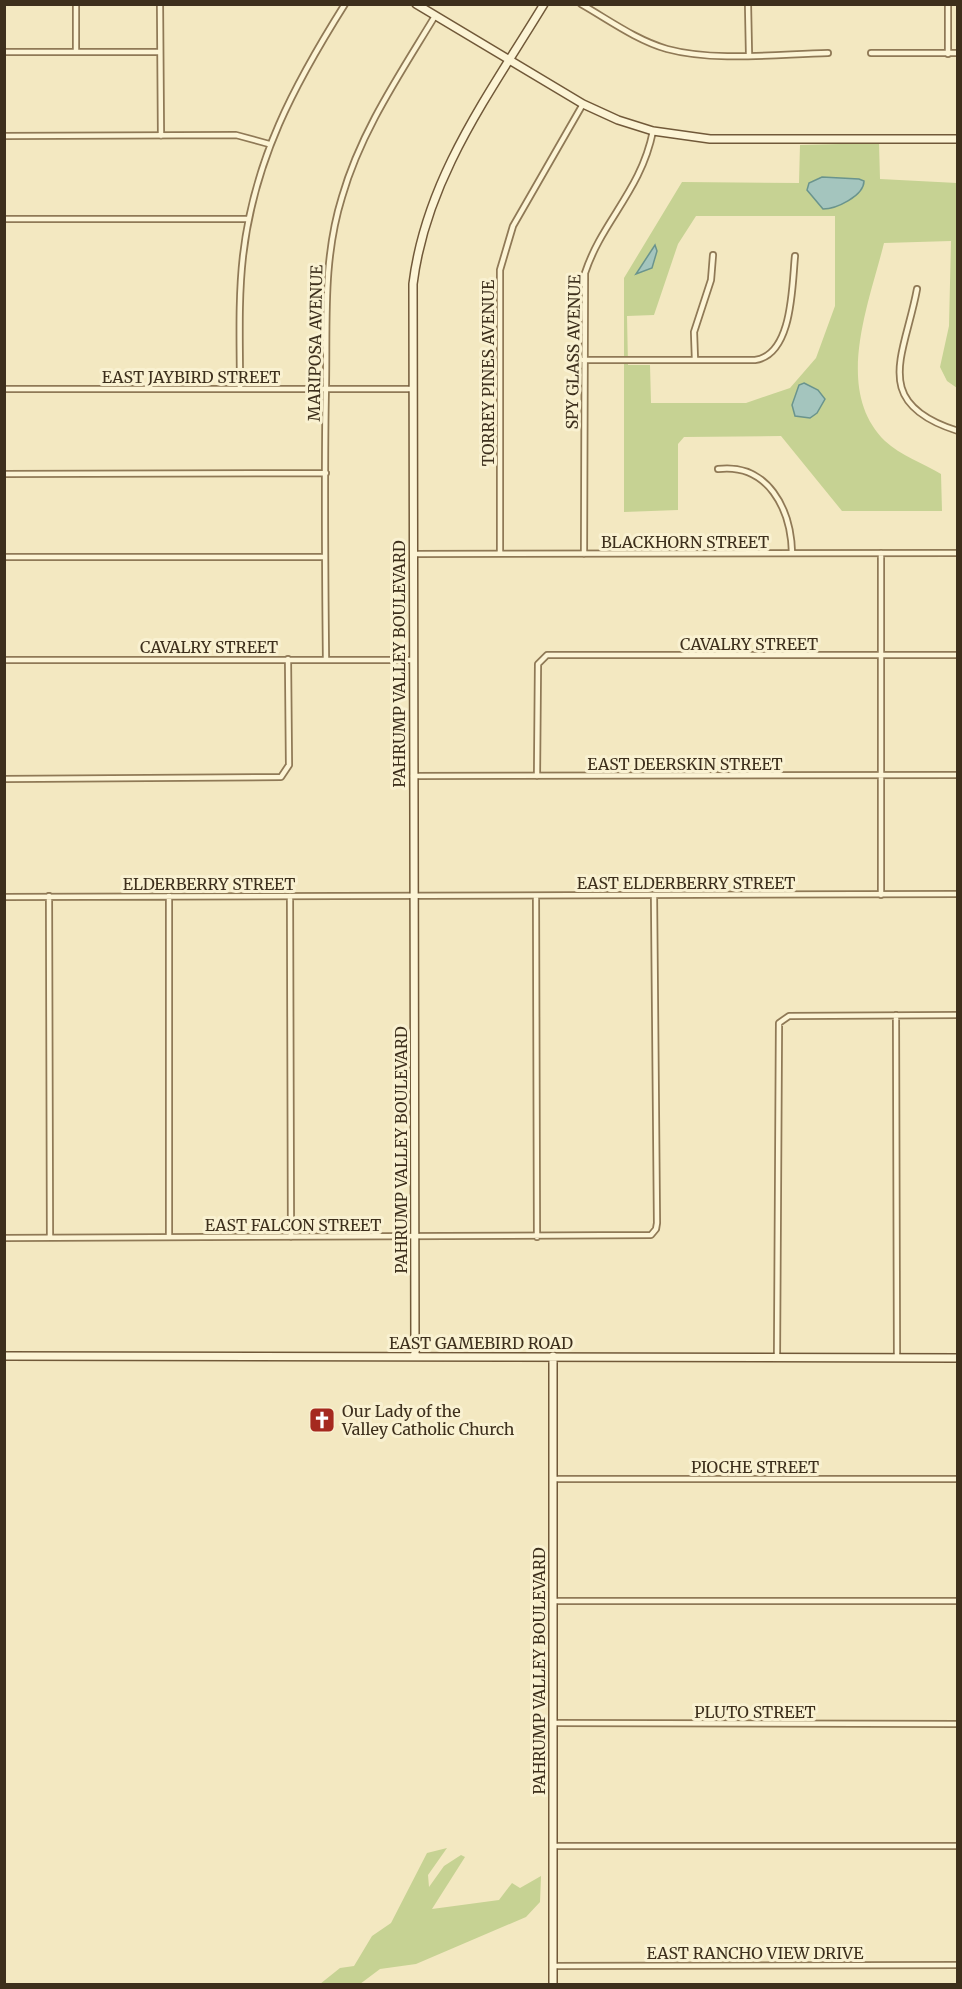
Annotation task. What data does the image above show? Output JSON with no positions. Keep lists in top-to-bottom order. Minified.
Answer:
{"streets":{"main road":["PAHRUMP VALLEY BOULEVARD","EAST GAMEBIRD ROAD"],"street":["MARIPOSA AVENUE","SPY GLASS AVENUE","TORREY PINES AVENUE","EAST JAYBIRD STREET","BLACKHORN STREET","CAVALRY STREET","EAST DEERSKIN STREET","EAST ELDERBERRY STREET","ELDERBERRY STREET","EAST FALCON STREET","PIOCHE STREET","PLUTO STREET","EAST RANCHO VIEW DRIVE"]},"crossings":[["MARIPOSA AVENUE","EAST JAYBIRD STREET"],["MARIPOSA AVENUE","CAVALRY STREET"],["SPY GLASS AVENUE","BLACKHORN STREET"],["TORREY PINES AVENUE","BLACKHORN STREET"],["EAST JAYBIRD STREET","PAHRUMP VALLEY BOULEVARD"],["BLACKHORN STREET","PAHRUMP VALLEY BOULEVARD"],["CAVALRY STREET","PAHRUMP VALLEY BOULEVARD"],["CAVALRY STREET","EAST DEERSKIN STREET"],["PAHRUMP VALLEY BOULEVARD","EAST DEERSKIN STREET"],["PAHRUMP VALLEY BOULEVARD","EAST ELDERBERRY STREET"],["PAHRUMP VALLEY BOULEVARD","ELDERBERRY STREET"],["PAHRUMP VALLEY BOULEVARD","EAST FALCON STREET"],["PAHRUMP VALLEY BOULEVARD","EAST GAMEBIRD ROAD"],["PAHRUMP VALLEY BOULEVARD","PIOCHE STREET"],["PAHRUMP VALLEY BOULEVARD","PLUTO STREET"],["PAHRUMP VALLEY BOULEVARD","EAST RANCHO VIEW DRIVE"],["EAST ELDERBERRY STREET","ELDERBERRY STREET"],["EAST ELDERBERRY STREET","EAST FALCON STREET"]],"places":{"church":["Our Lady of the Valley Catholic Church"]}}
